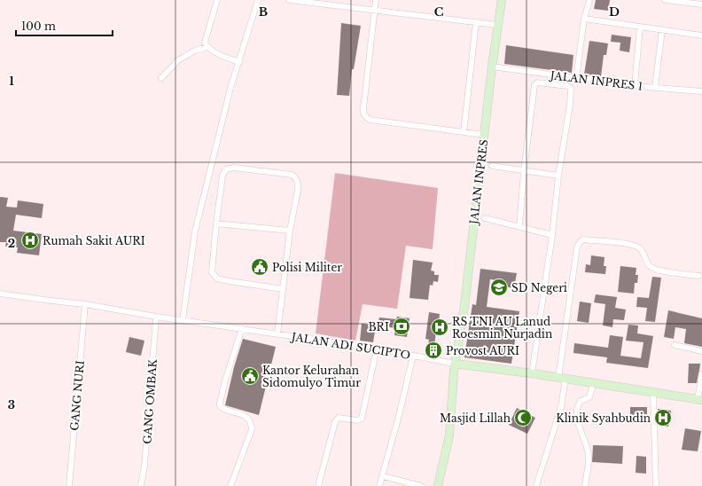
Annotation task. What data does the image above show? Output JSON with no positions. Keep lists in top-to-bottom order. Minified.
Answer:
{"streets":{"main road":["JALAN INPRES","JALAN ADI SUCIPTO"],"street":["JALAN INPRES 1","GANG NURI","GANG OMBAK"]},"crossings":[["JALAN INPRES 1","JALAN INPRES"],["JALAN INPRES","JALAN ADI SUCIPTO"],["JALAN ADI SUCIPTO","GANG NURI"],["JALAN ADI SUCIPTO","GANG OMBAK"]],"places":{"hospital":["Rumah Sakit AURI","RS TNI AU Lanud Roesmin Nurjadin","Klinik Syahbudin"],"public building":["Polisi Militer","Kantor Kelurahan Sidomulyo Timur"],"school or university":["SD Negeri"],"bank":["BRI"],"building":["Provost AURI"],"mosque":["Masjid Lillah"]},"scale_bar":"100 m","grid":{"columns":["B","C","D"],"rows":["1","2","3"]}}
